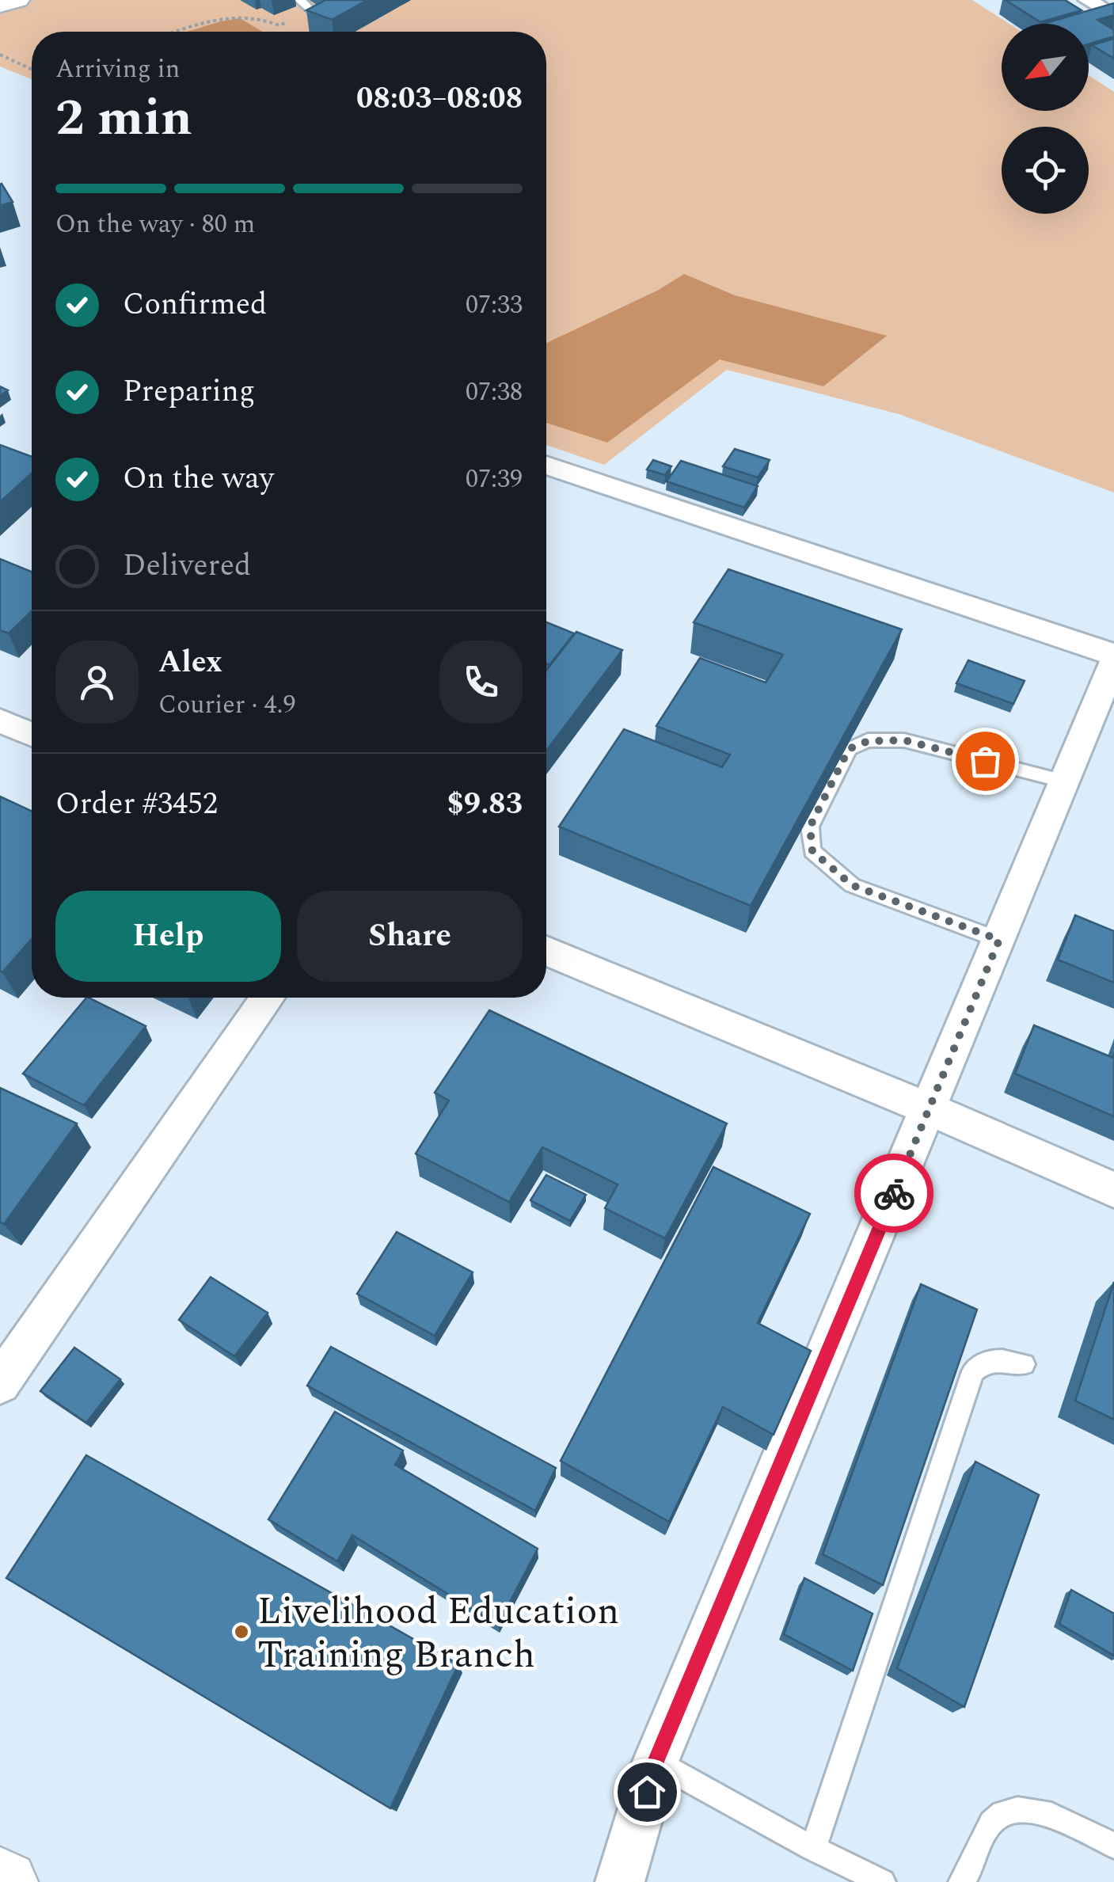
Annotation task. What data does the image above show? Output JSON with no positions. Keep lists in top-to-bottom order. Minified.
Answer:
{"places":["Livelihood Education Training Branch"],"north":"bottom left","page":{"heading":["2 min","Arriving in","08:03–08:08"],"panel":["Alex","Courier · 4.9","Order #3452","$9.83"],"bar":"On the way · 80 m","list":[["Confirmed","07:33"],["Preparing","07:38"],["On the way","07:39"],"Delivered"],"buttons":["Help","Share"]}}
